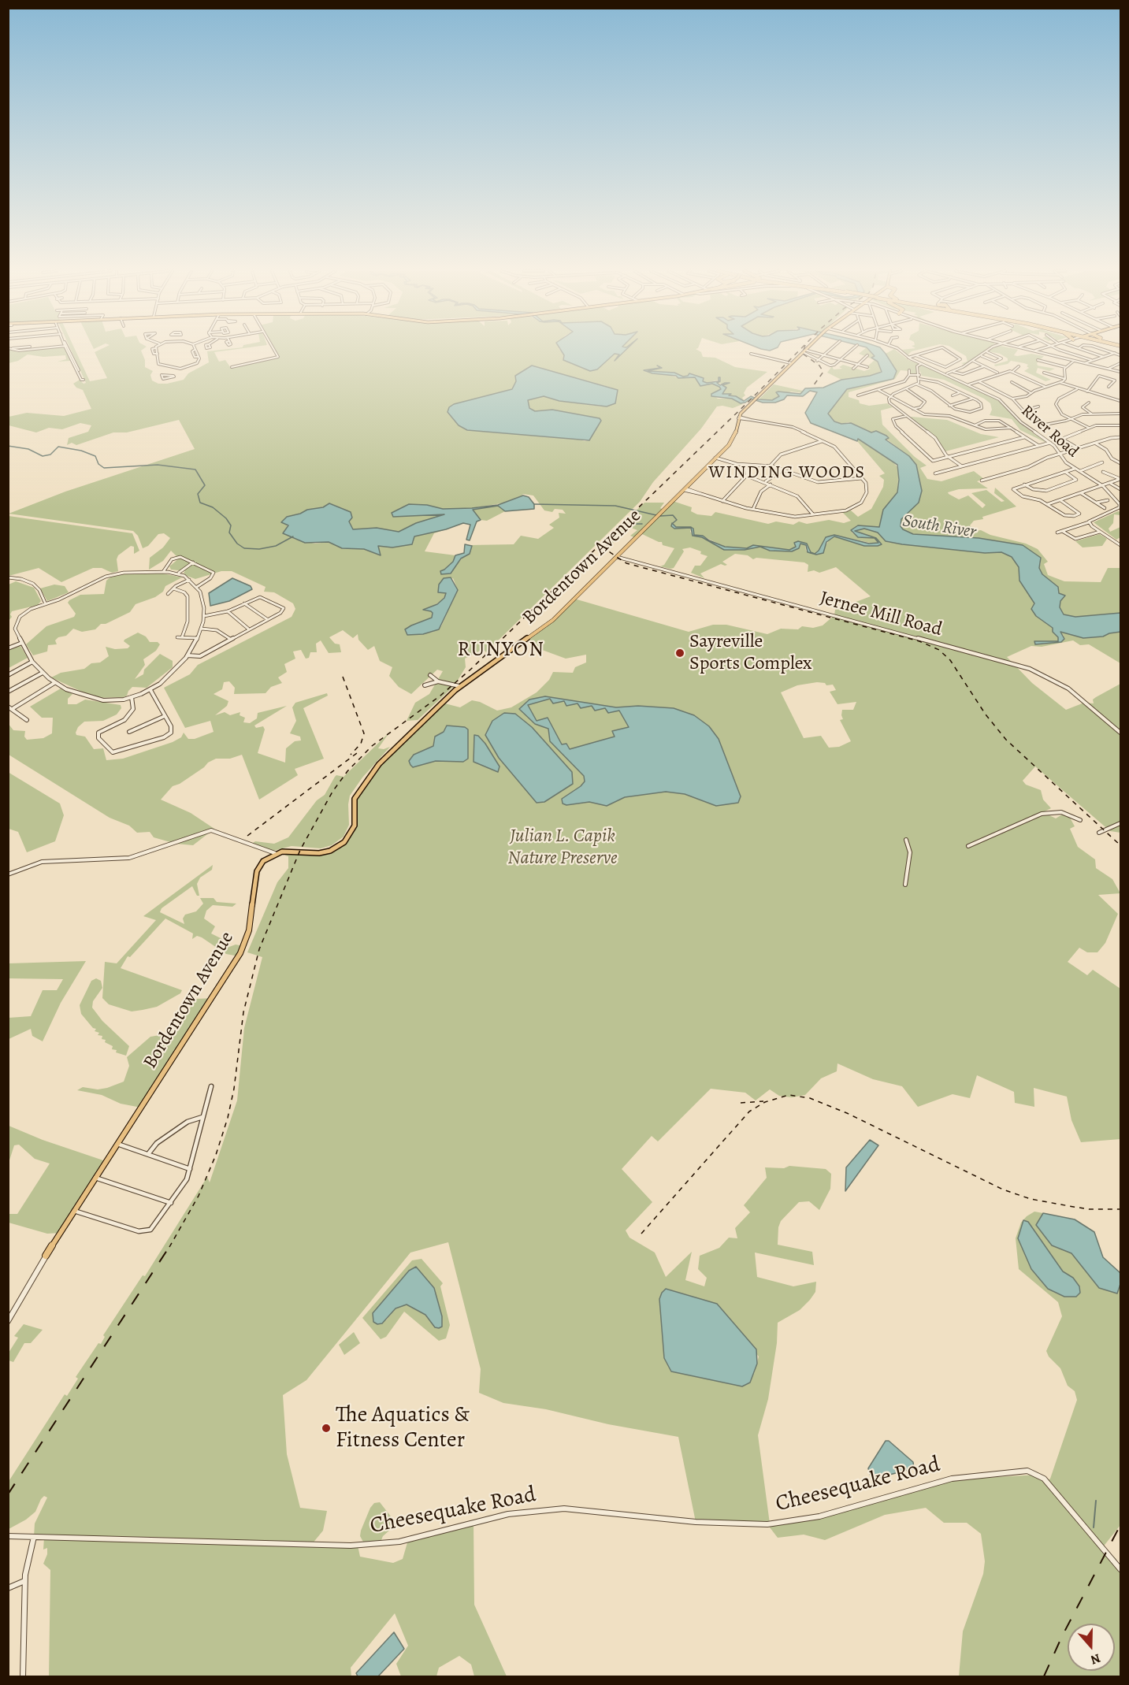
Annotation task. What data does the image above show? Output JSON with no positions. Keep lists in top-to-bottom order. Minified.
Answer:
{"streets":{"main road":["Bordentown Avenue"],"street":["River Road","Jernee Mill Road","Cheesequake Road"]},"crossings":[["Bordentown Avenue","Jernee Mill Road"]],"districts":["WINDING WOODS","RUNYON"],"water":["South River"],"parks":["Julian L. Capik Nature Preserve"],"places":["Sayreville Sports Complex","The Aquatics & Fitness Center"],"north":"bottom"}
